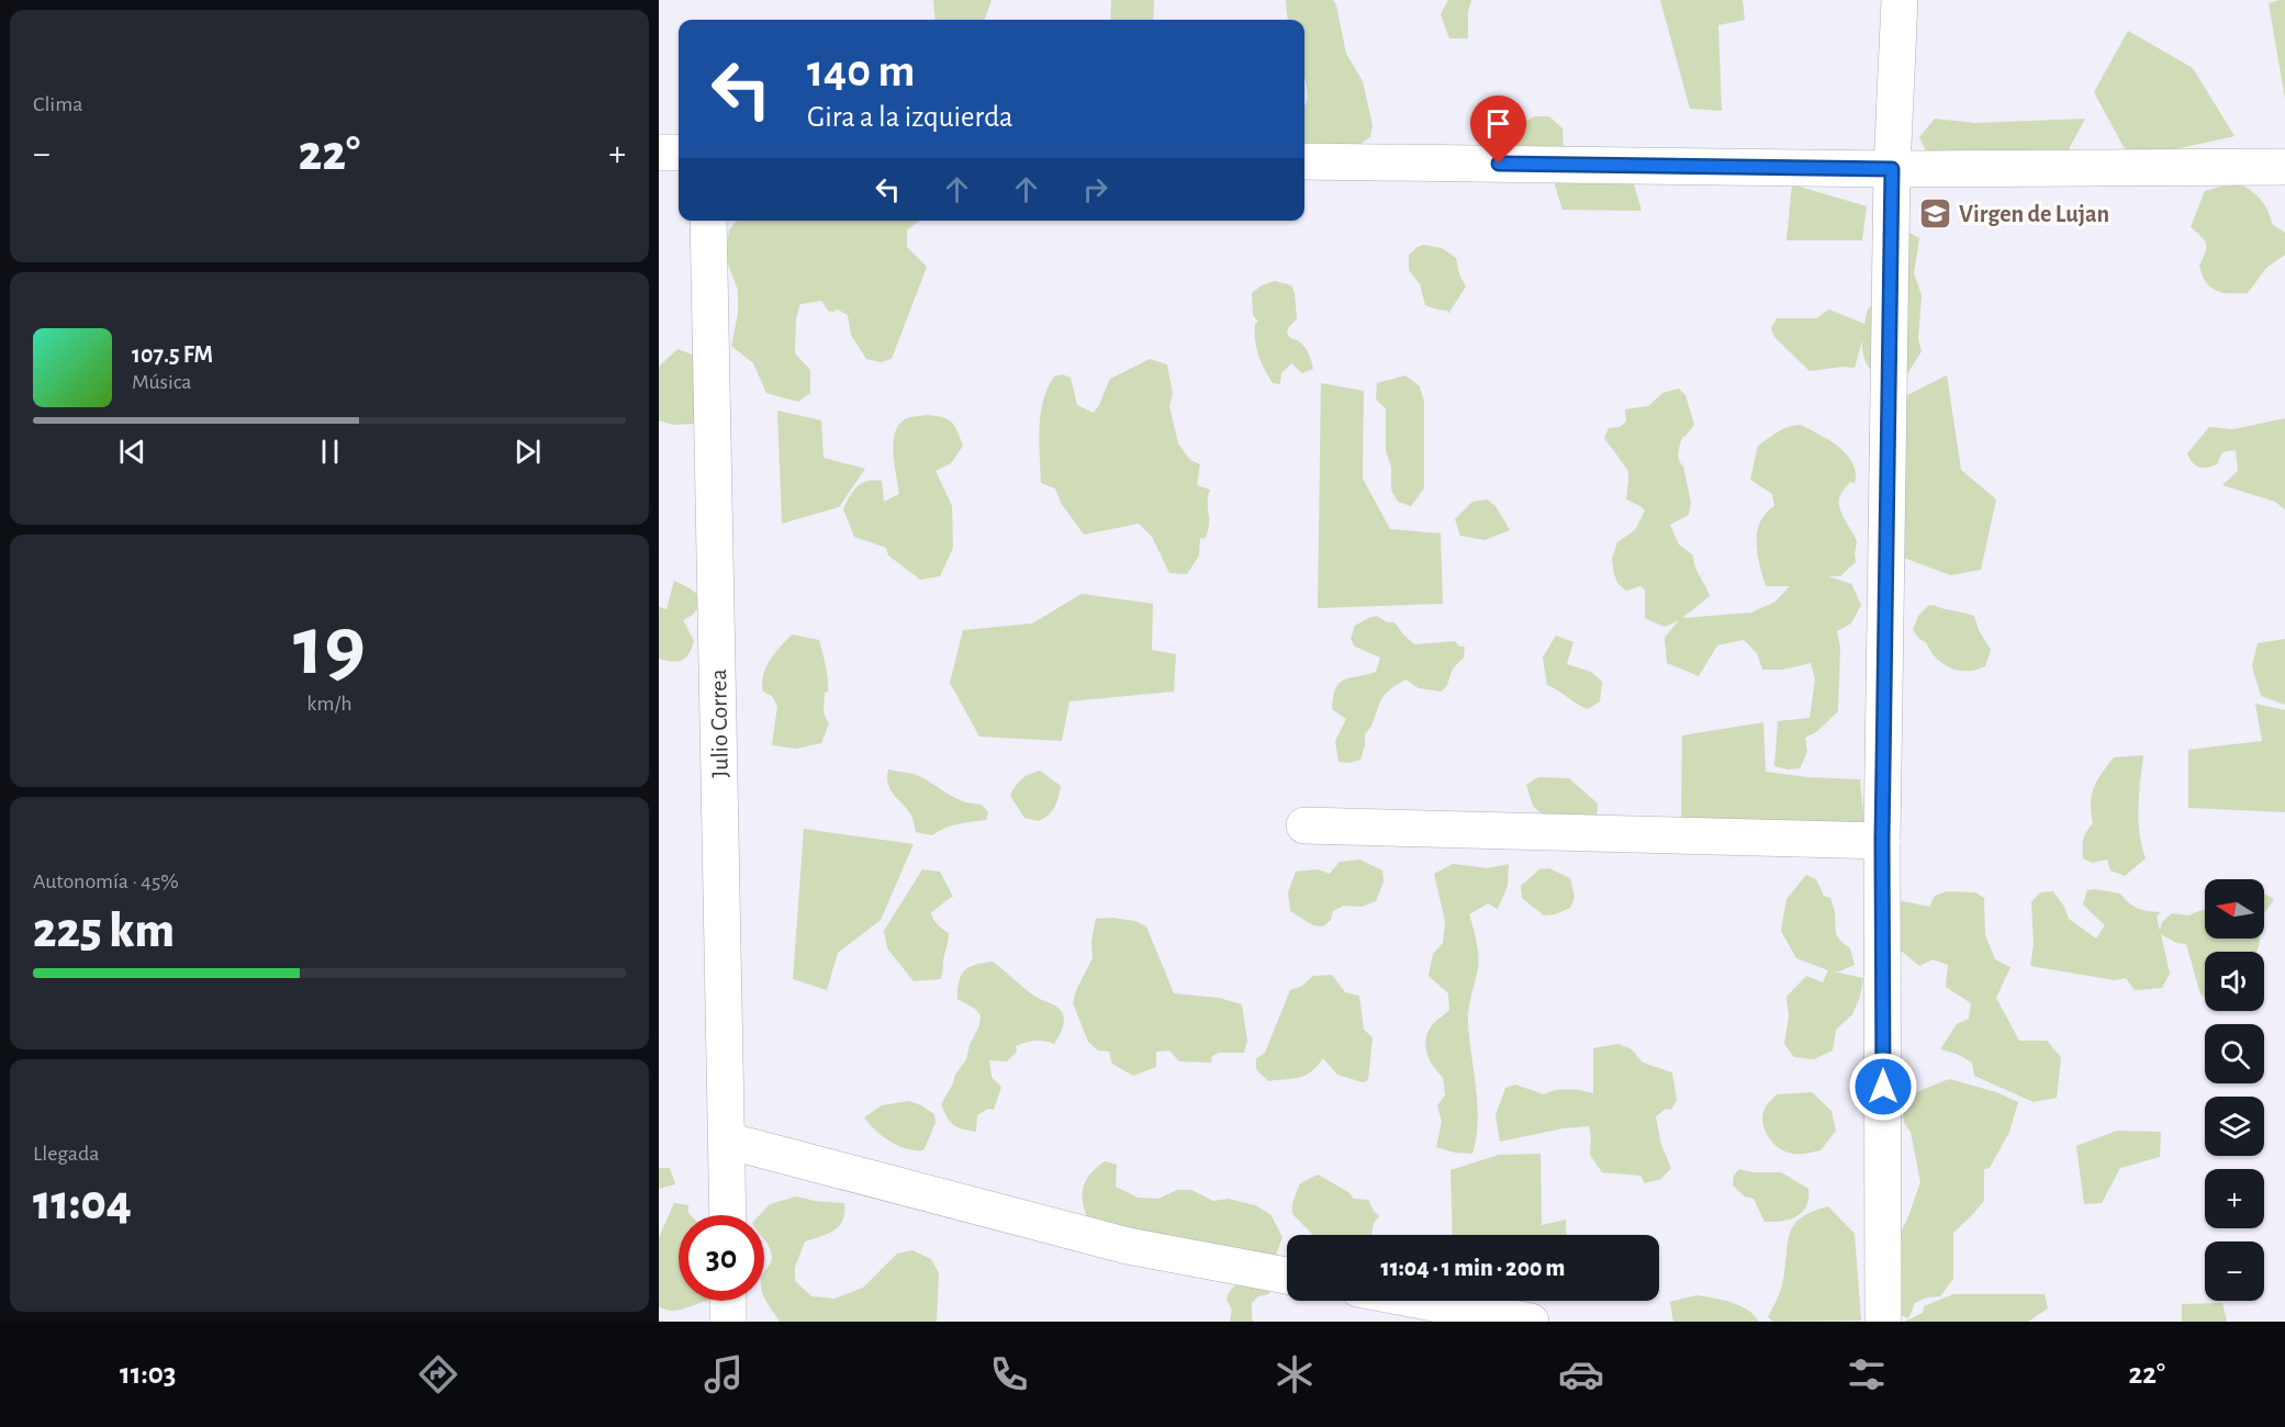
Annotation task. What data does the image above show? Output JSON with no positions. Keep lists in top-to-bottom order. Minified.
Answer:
{"streets":{"street":["Julio Correa"]},"places":{"school or university":["Virgen de Lujan"]},"north":"left","page":{"tile":["Clima",["19","km/h"],["Autonomía · 45%","225 km"],["Llegada","11:04"]],"turn":["140 m","Gira a la izquierda"],"heat":["−","22°","+"],"song":["107.5 FM","Música"],"map_buttons":["+","−"],"limit":"30","trip":"11:04 · 1 min · 200 m","tabs":["11:03","22°"]}}
